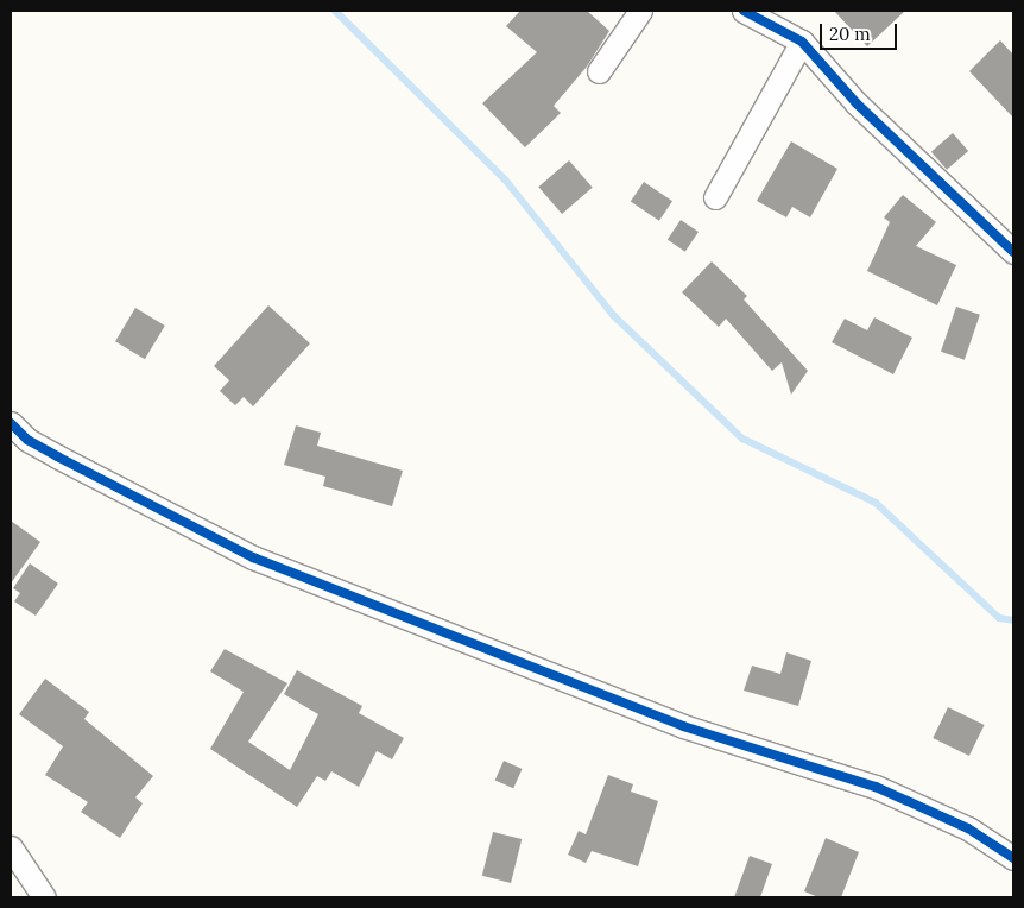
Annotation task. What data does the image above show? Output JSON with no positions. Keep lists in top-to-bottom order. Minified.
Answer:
{"scale_bar":"20 m"}
